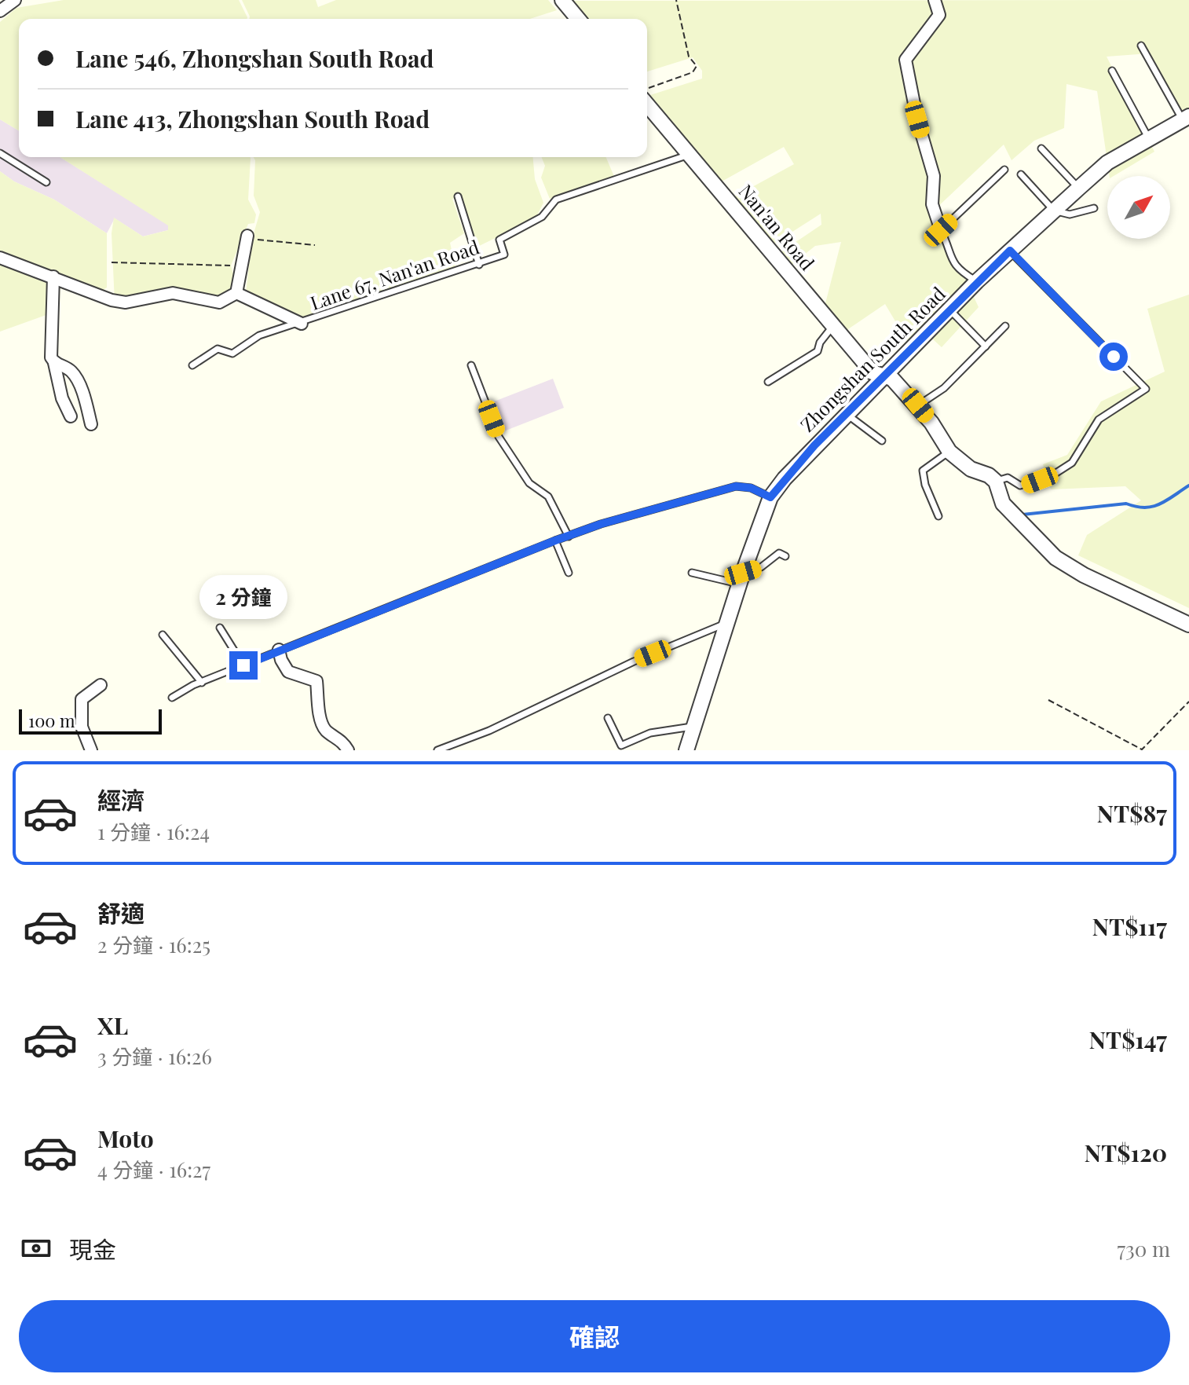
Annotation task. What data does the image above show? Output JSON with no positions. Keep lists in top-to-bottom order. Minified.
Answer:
{"streets":{"street":["Nan'an Road","Zhongshan South Road"],"lane":["Lane 67, Nan'an Road"]},"crossings":[["Nan'an Road","Lane 67, Nan'an Road"],["Nan'an Road","Zhongshan South Road"]],"scale_bar":"100 m","north":"top right","page":{"banner":["Lane 546, Zhongshan South Road","Lane 413, Zhongshan South Road"],"bubble":"2 分鐘","scale":"100 m","list":[{"name":"經濟","note":"1 分鐘 · 16:24","value":"NT$87"},{"name":"舒適","note":"2 分鐘 · 16:25","value":"NT$117"},{"name":"XL","note":"3 分鐘 · 16:26","value":"NT$147"},{"name":"Moto","note":"4 分鐘 · 16:27","value":"NT$120"}],"pay":["現金","730 m"],"buttons":"確認"}}
